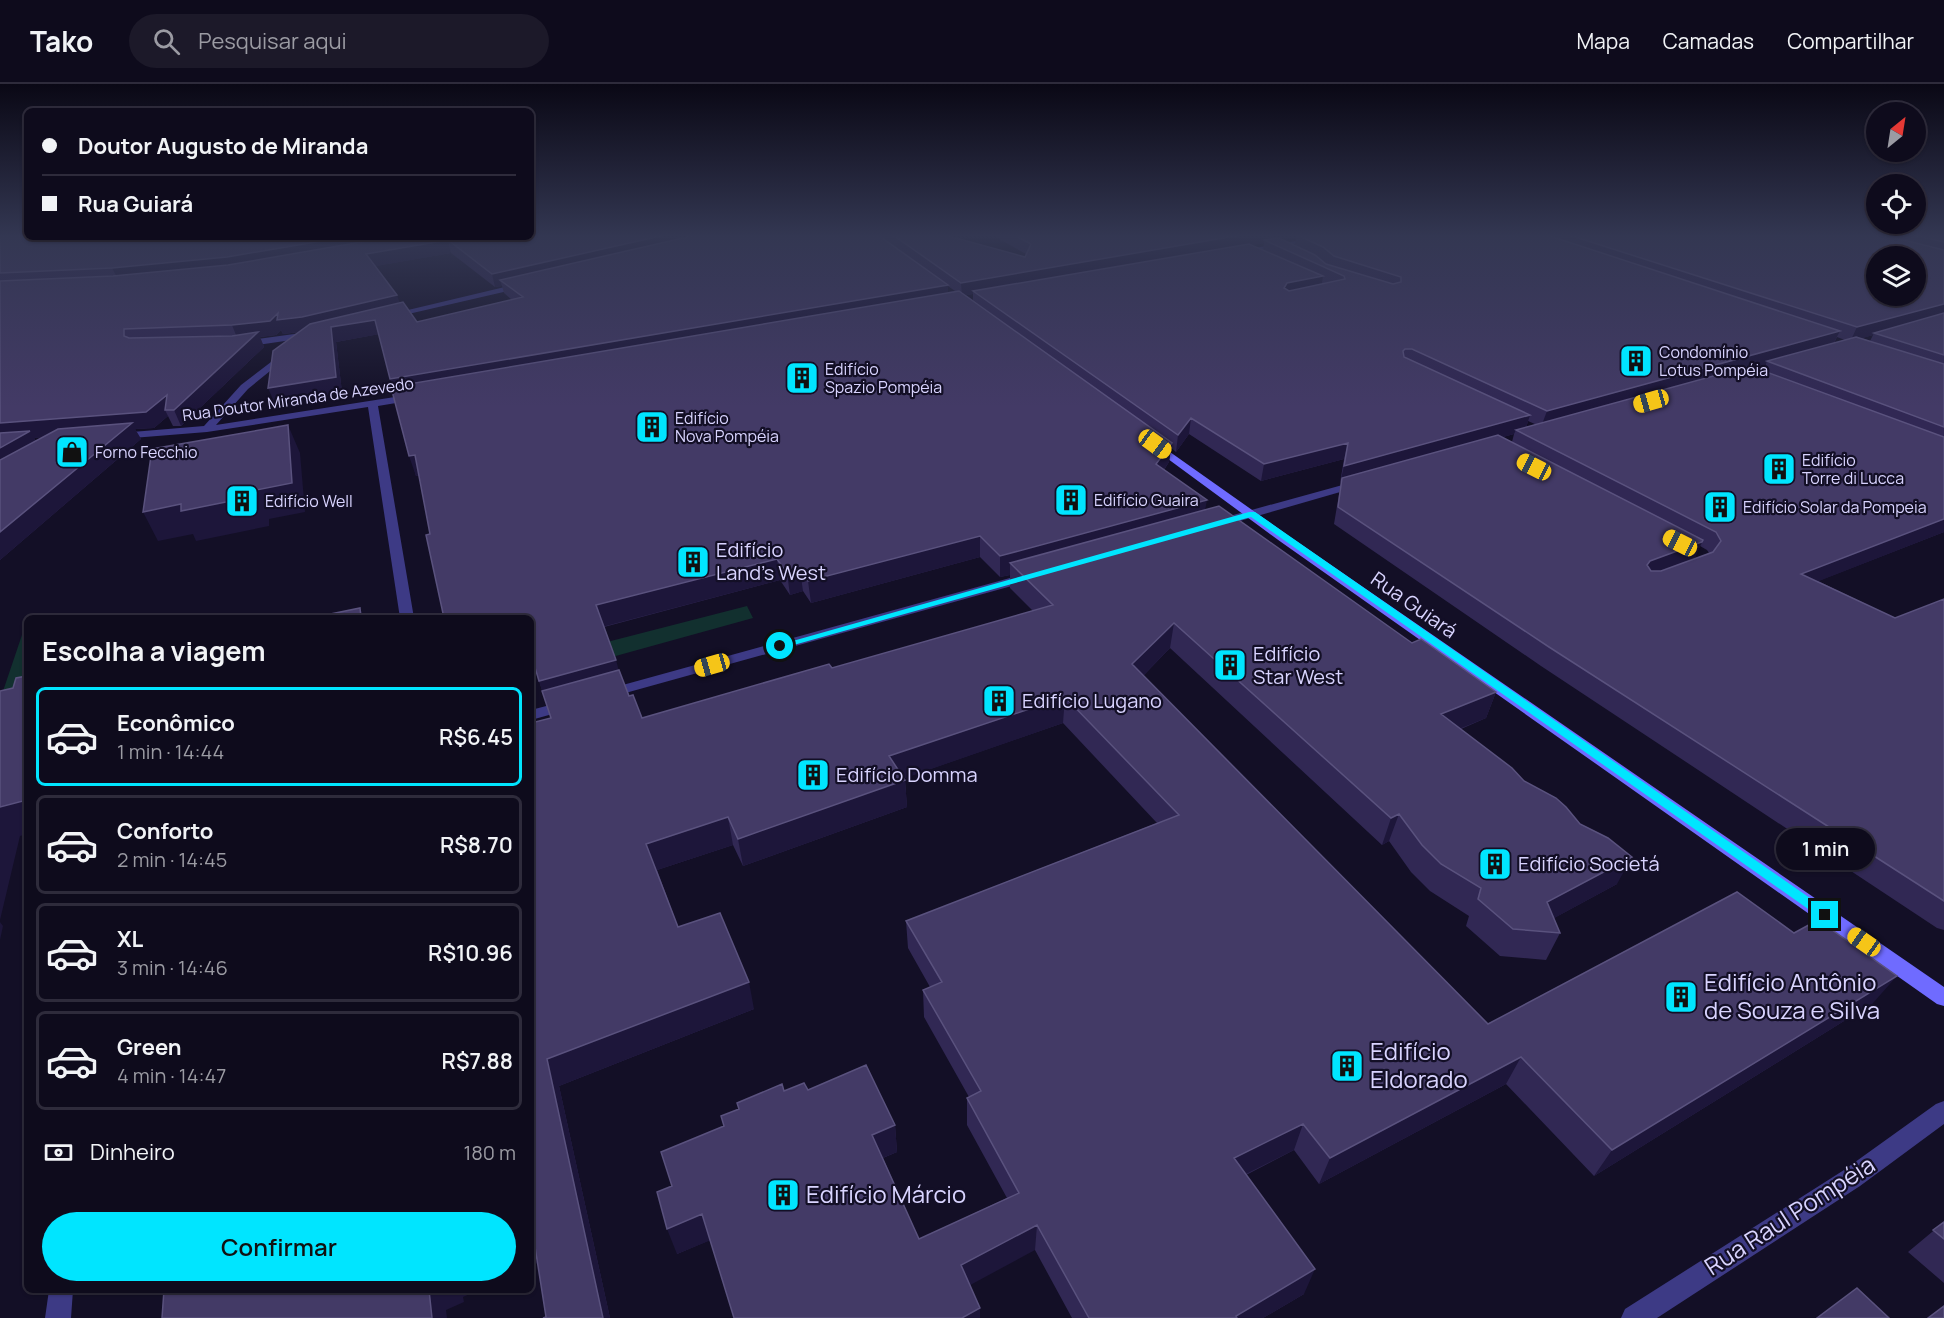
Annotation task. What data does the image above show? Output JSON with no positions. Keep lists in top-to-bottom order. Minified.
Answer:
{"streets":{"street":["Rua Doutor Miranda de Azevedo","Rua Guiará","Rua Raul Pompéia"]},"places":{"building":["Condomínio Lotus Pompéia","Edifício Spazio Pompéia","Edifício Nova Pompéia","Edifício Torre di Lucca","Edifício Guaira","Edifício Well","Edifício Solar da Pompeia","Edifício Land's West","Edifício Star West","Edifício Lugano","Edifício Domma","Edifício Societá","Edifício Antônio de Souza e Silva","Edifício Eldorado","Edifício Márcio"],"shop":["Forno Fecchio"]},"north":"top right","page":{"header":"Tako","search":"Pesquisar aqui","nav":["Mapa","Camadas","Compartilhar"],"banner":["Doutor Augusto de Miranda","Rua Guiará"],"heading":"Escolha a viagem","list":[{"name":"Econômico","note":"1 min · 14:44","value":"R$6.45"},{"name":"Conforto","note":"2 min · 14:45","value":"R$8.70"},{"name":"XL","note":"3 min · 14:46","value":"R$10.96"},{"name":"Green","note":"4 min · 14:47","value":"R$7.88"}],"bubble":"1 min","pay":["Dinheiro","180 m"],"buttons":"Confirmar"}}
